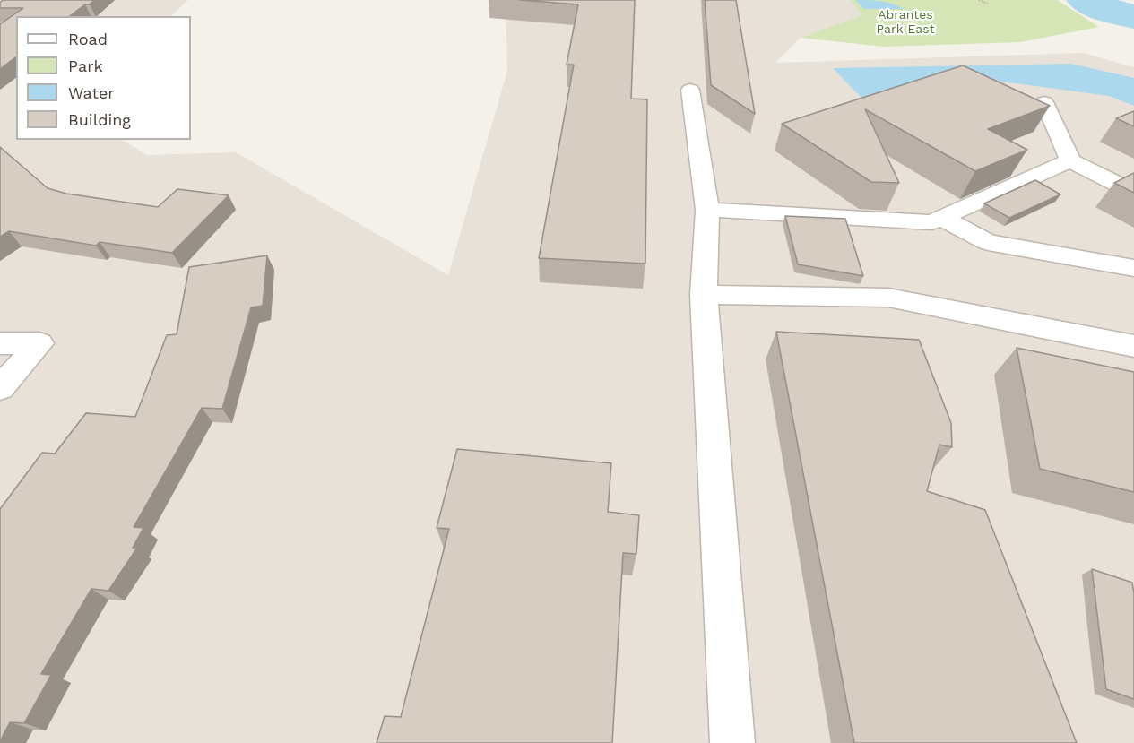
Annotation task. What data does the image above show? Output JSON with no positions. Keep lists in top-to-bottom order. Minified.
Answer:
{"parks":["Abrantes Park East"],"legend":["Road","Park","Water","Building"]}
